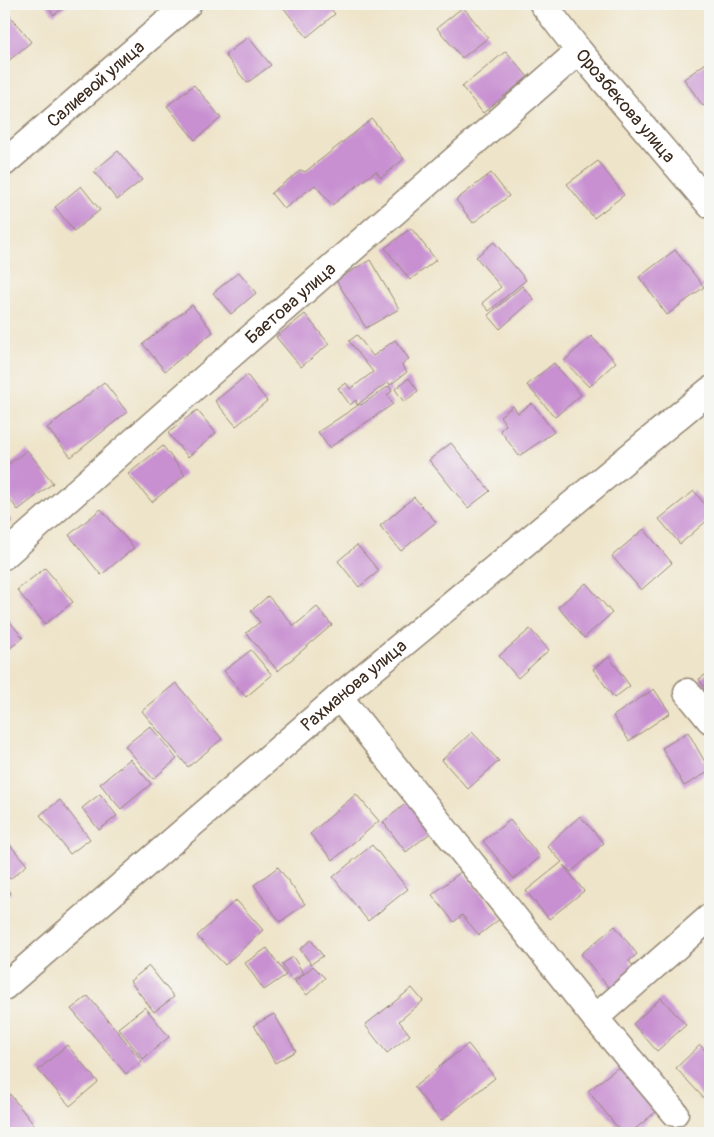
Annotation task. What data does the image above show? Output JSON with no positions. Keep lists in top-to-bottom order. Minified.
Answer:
{"streets":{"street":["Салиевой улица","Орозбекова улица","Баетова улица","Рахманова улица"]},"crossings":[["Орозбекова улица","Баетова улица"]]}
